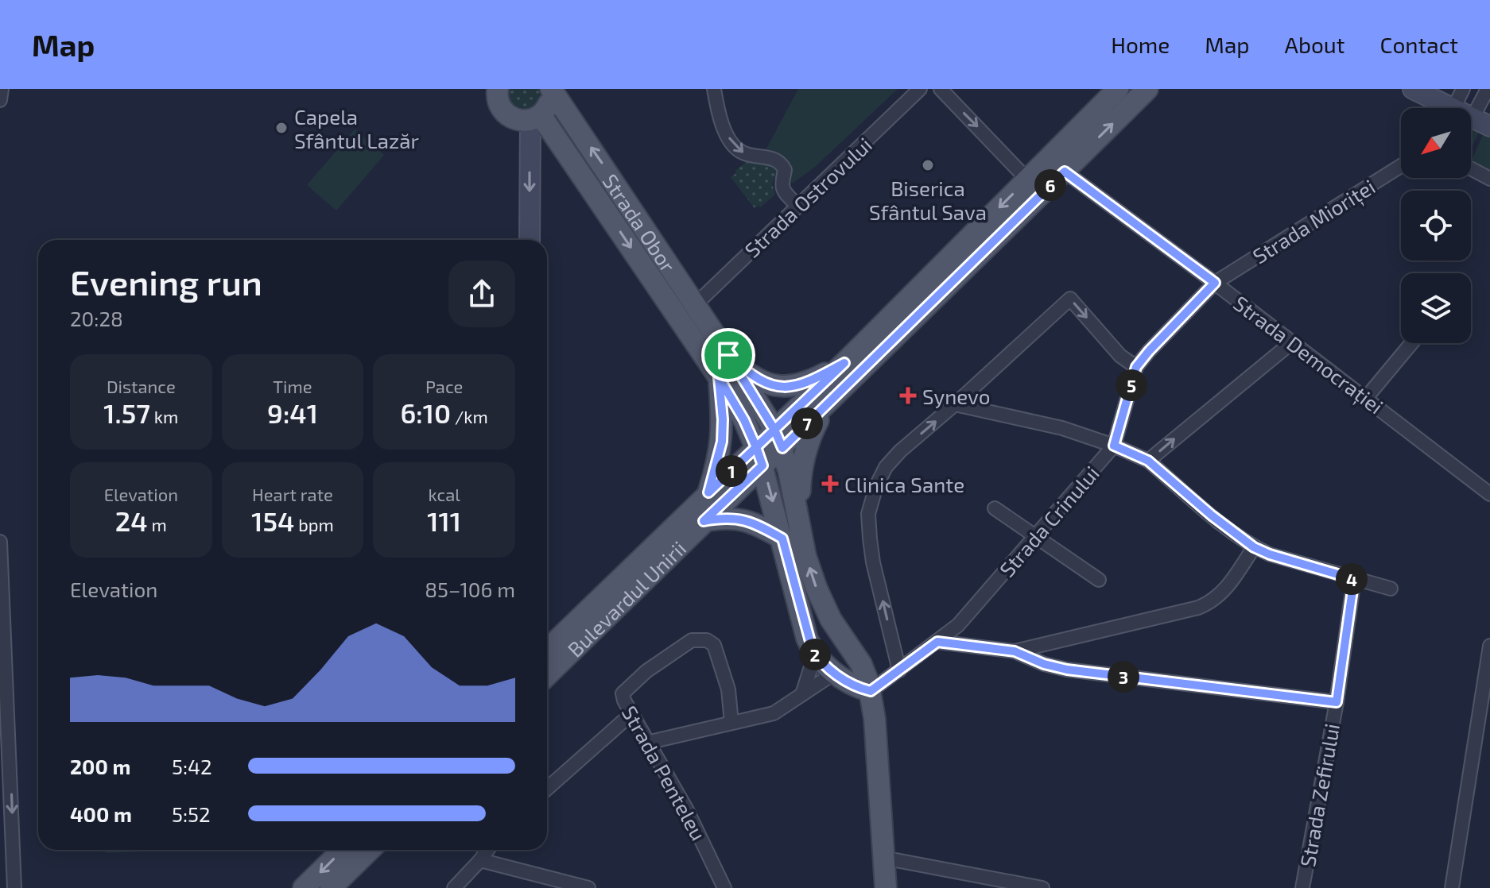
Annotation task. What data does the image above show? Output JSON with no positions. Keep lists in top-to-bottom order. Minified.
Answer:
{"streets":{"main road":["Strada Obor","Bulevardul Unirii"],"street":["Strada Ostrovului","Strada Mioriței","Strada Democrației","Strada Crinului","Strada Penteleu","Strada Zefirului"]},"crossings":[["Strada Ostrovului","Strada Obor"],["Strada Mioriței","Strada Democrației"],["Strada Obor","Bulevardul Unirii"],["Strada Democrației","Bulevardul Unirii"],["Strada Crinului","Strada Zefirului"]],"places":{"other":["Capela Sfântul Lazăr","Biserica Sfântul Sava"],"health":["Synevo","Clinica Sante"]},"north":"bottom left","page":{"header":"Map","nav":["Home","Map","About","Contact"],"pins":["6","5","7","1","4","2","3"],"heading":["Evening run","20:28"],"stats":[["Distance","1.57 km"],["Time","9:41"],["Pace","6:10 /km"],["Elevation","24 m"],["Heart rate","154 bpm"],["kcal","111"]],"chart":["Elevation","85–106 m"],"list":[{"name":"200 m","note":"5:42"},{"name":"400 m","note":"5:52"}]}}
